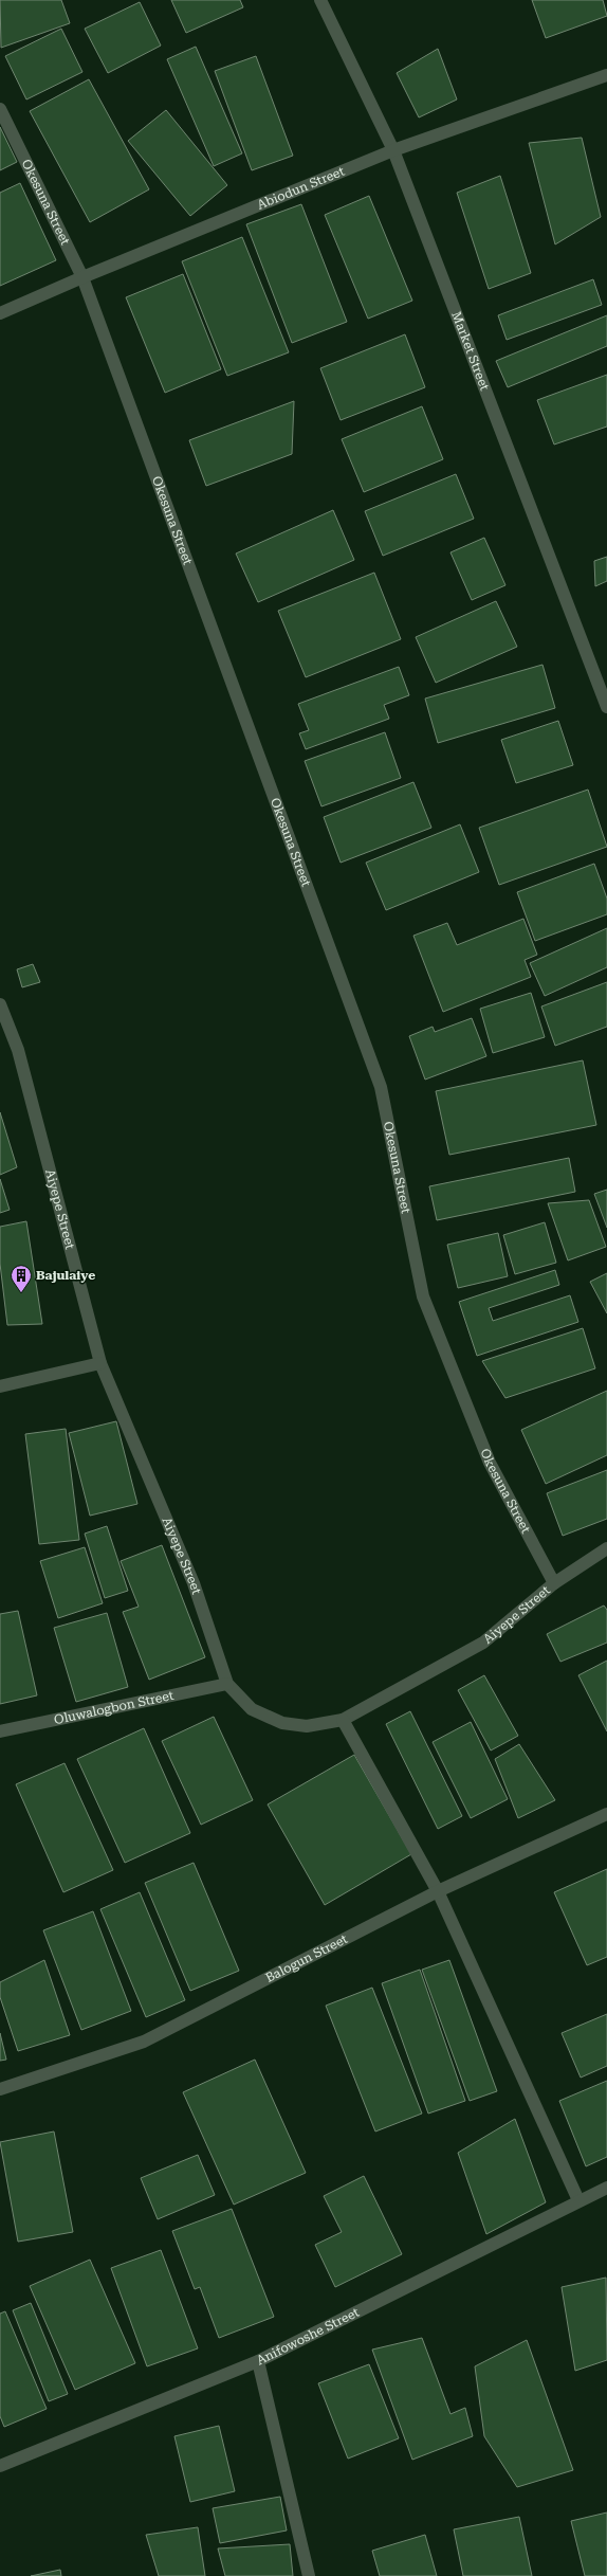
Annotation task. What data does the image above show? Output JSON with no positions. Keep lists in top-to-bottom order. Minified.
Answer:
{"streets":{"street":["Abiodun Street","Okesuna Street","Market Street","Aiyepe Street","Oluwalogbon Street","Balogun Street","Anifowoshe Street"]},"crossings":[["Abiodun Street","Okesuna Street"],["Abiodun Street","Market Street"],["Okesuna Street","Aiyepe Street"],["Aiyepe Street","Oluwalogbon Street"]],"places":{"building":["Bajulaiye"]}}
